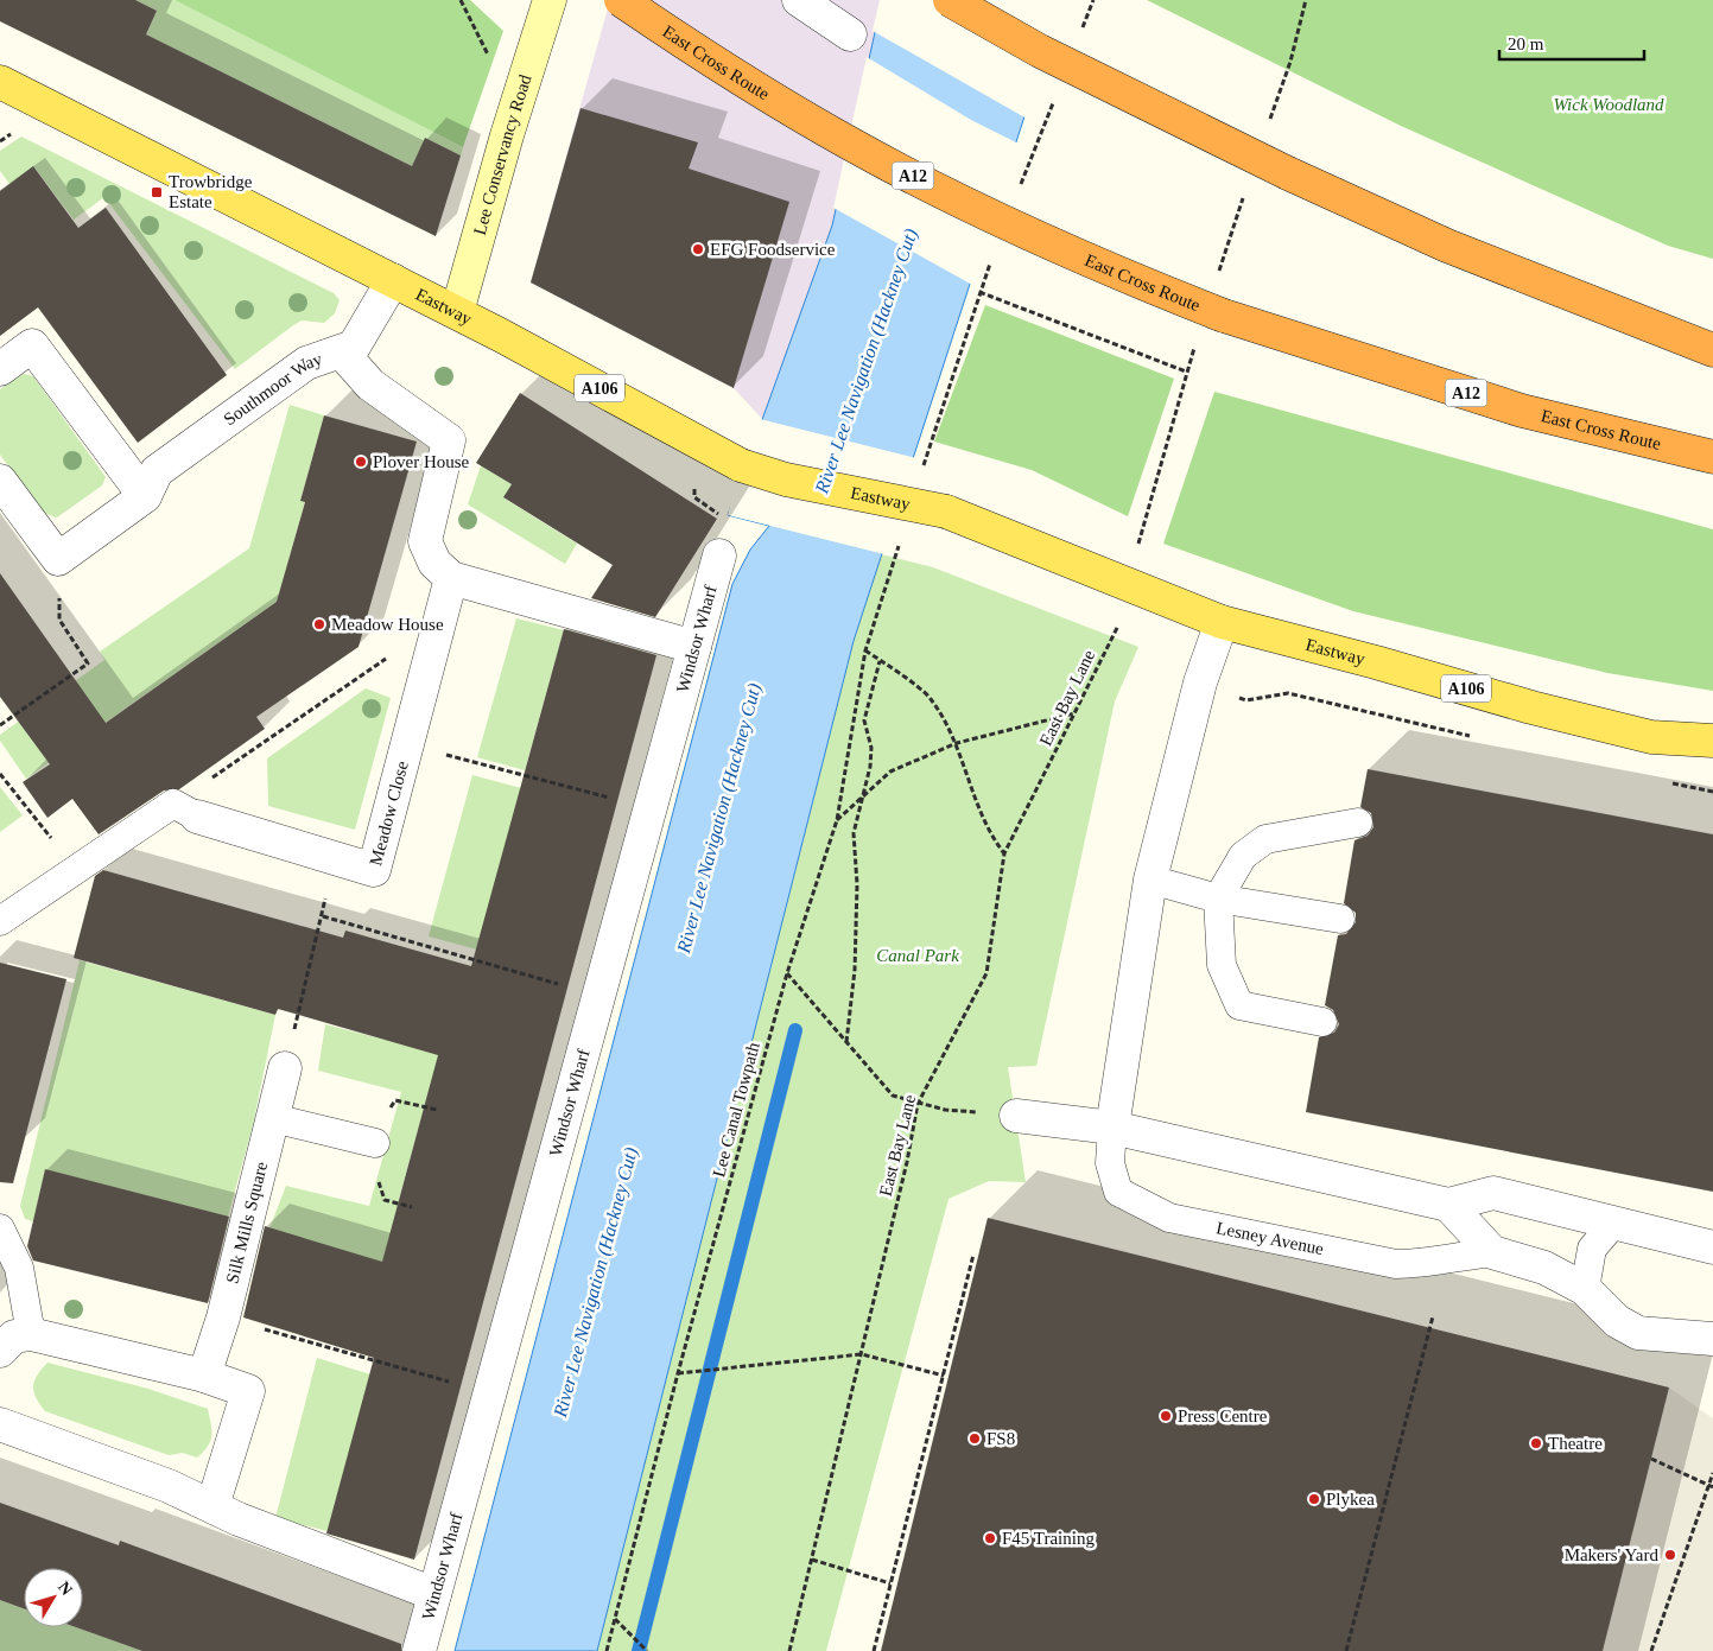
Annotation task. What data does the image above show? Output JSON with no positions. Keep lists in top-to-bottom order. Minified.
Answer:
{"streets":{"highway":["East Cross Route","A12"],"main road":["Eastway","A106"],"street":["Lee Conservancy Road","Southmoor Way","Windsor Wharf","Meadow Close","Silk Mills Square","Lesney Avenue"],"path":["East Bay Lane","Lee Canal Towpath"]},"crossings":[["Lee Conservancy Road","Eastway"],["Eastway","Southmoor Way"]],"water":["River Lee Navigation (Hackney Cut)"],"parks":["Wick Woodland","Canal Park"],"places":{"transit":["Trowbridge Estate"],"other":["EFG Foodservice","Plover House","Meadow House","Press Centre","FS8","Theatre","Plykea","F45 Training","Makers' Yard"]},"scale_bar":"20 m","north":"top right"}
